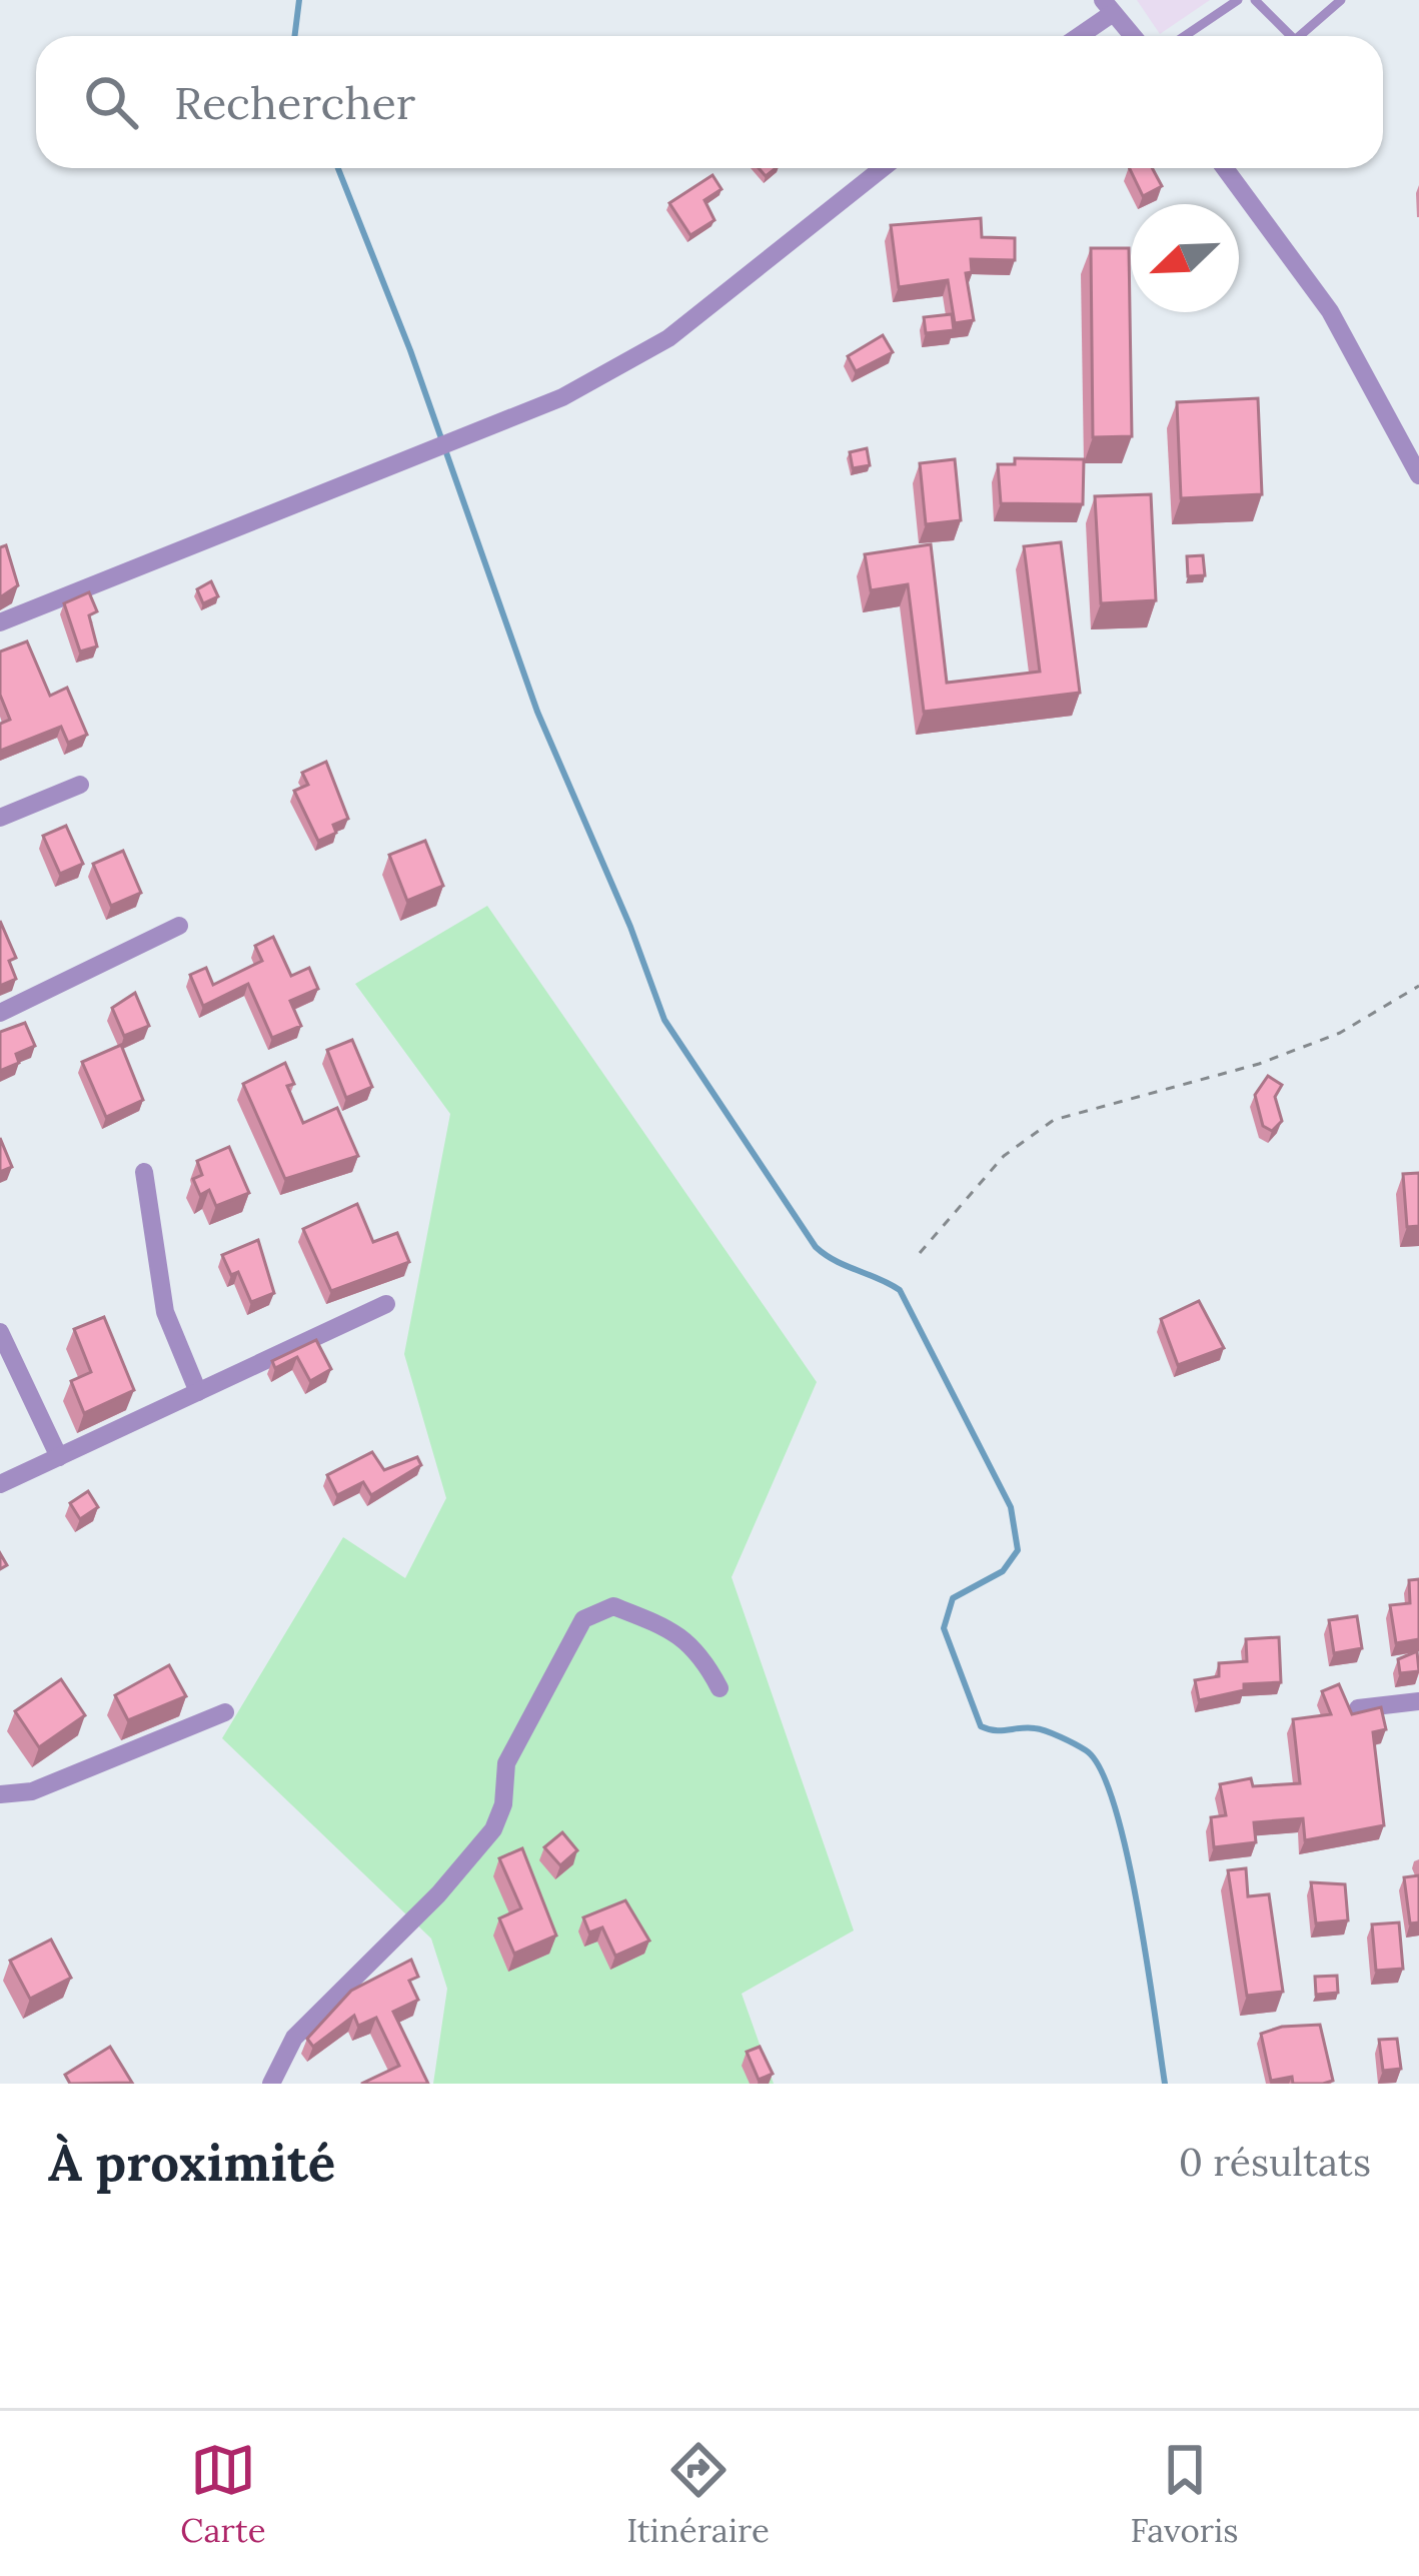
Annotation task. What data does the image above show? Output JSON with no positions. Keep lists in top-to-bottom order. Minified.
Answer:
{"north":"bottom left","page":{"search":"Rechercher","heading":["À proximité","0 résultats"],"nav":["Carte","Itinéraire","Favoris"]}}
